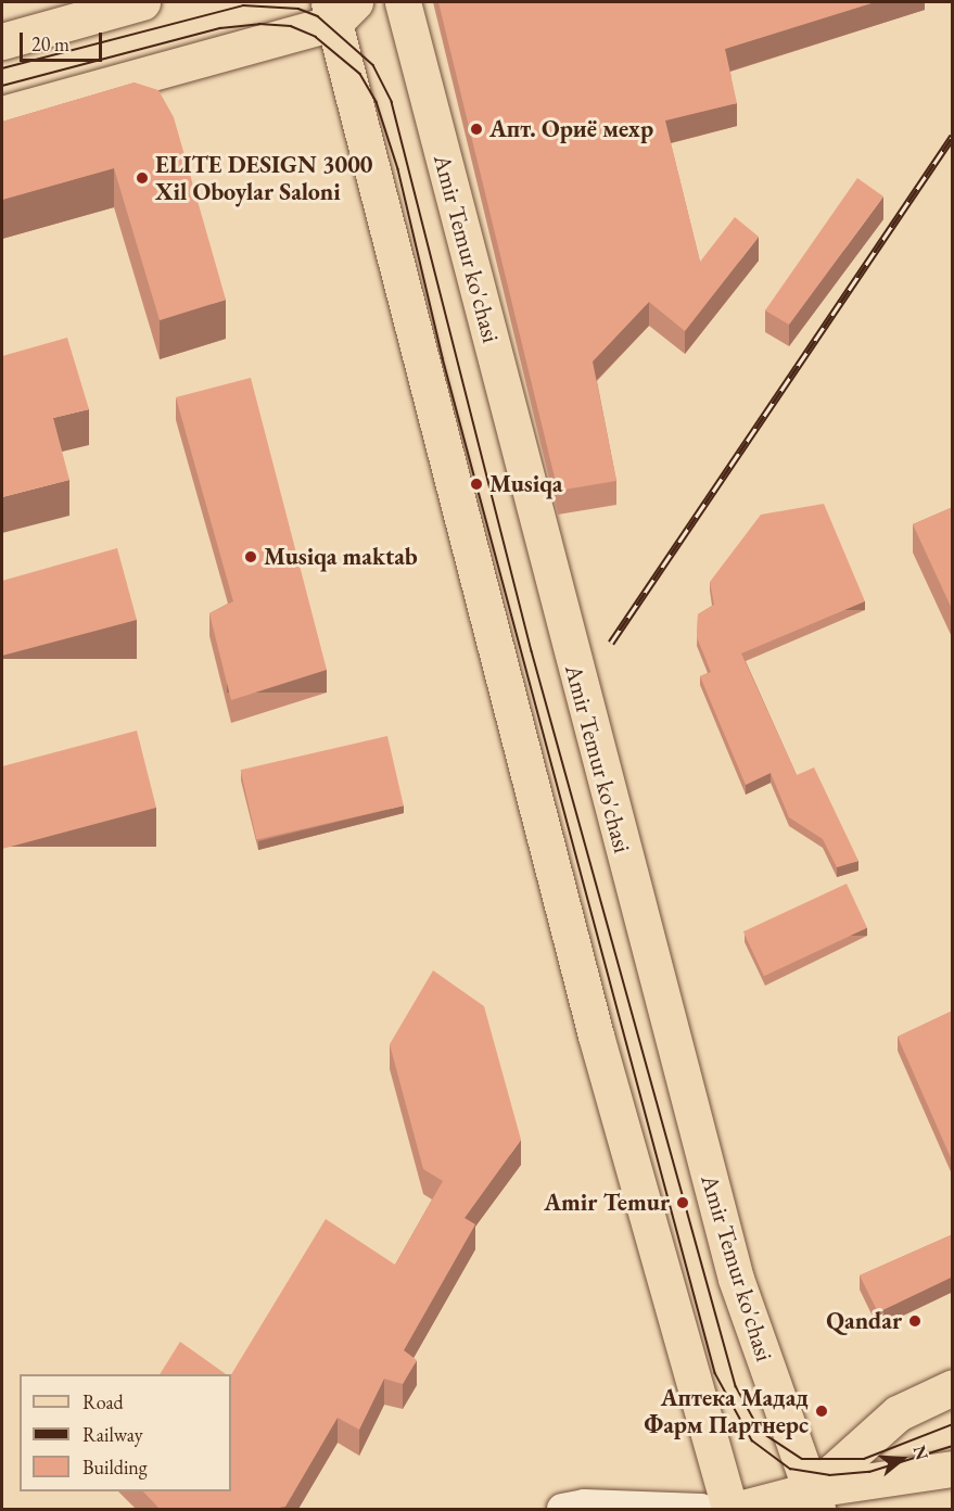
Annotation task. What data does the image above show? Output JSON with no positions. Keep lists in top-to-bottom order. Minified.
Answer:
{"streets":{"main road":["Amir Temur ko'chasi"]},"places":["Апт. Ориё мехр","ELITE DESIGN 3000 Xil Oboylar Saloni","Musiqa","Musiqa maktab","Amir Temur","Qandar","Аптека Мадад Фарм Партнерс"],"legend":["Road","Railway","Building"],"scale_bar":"20 m","north":"right"}
